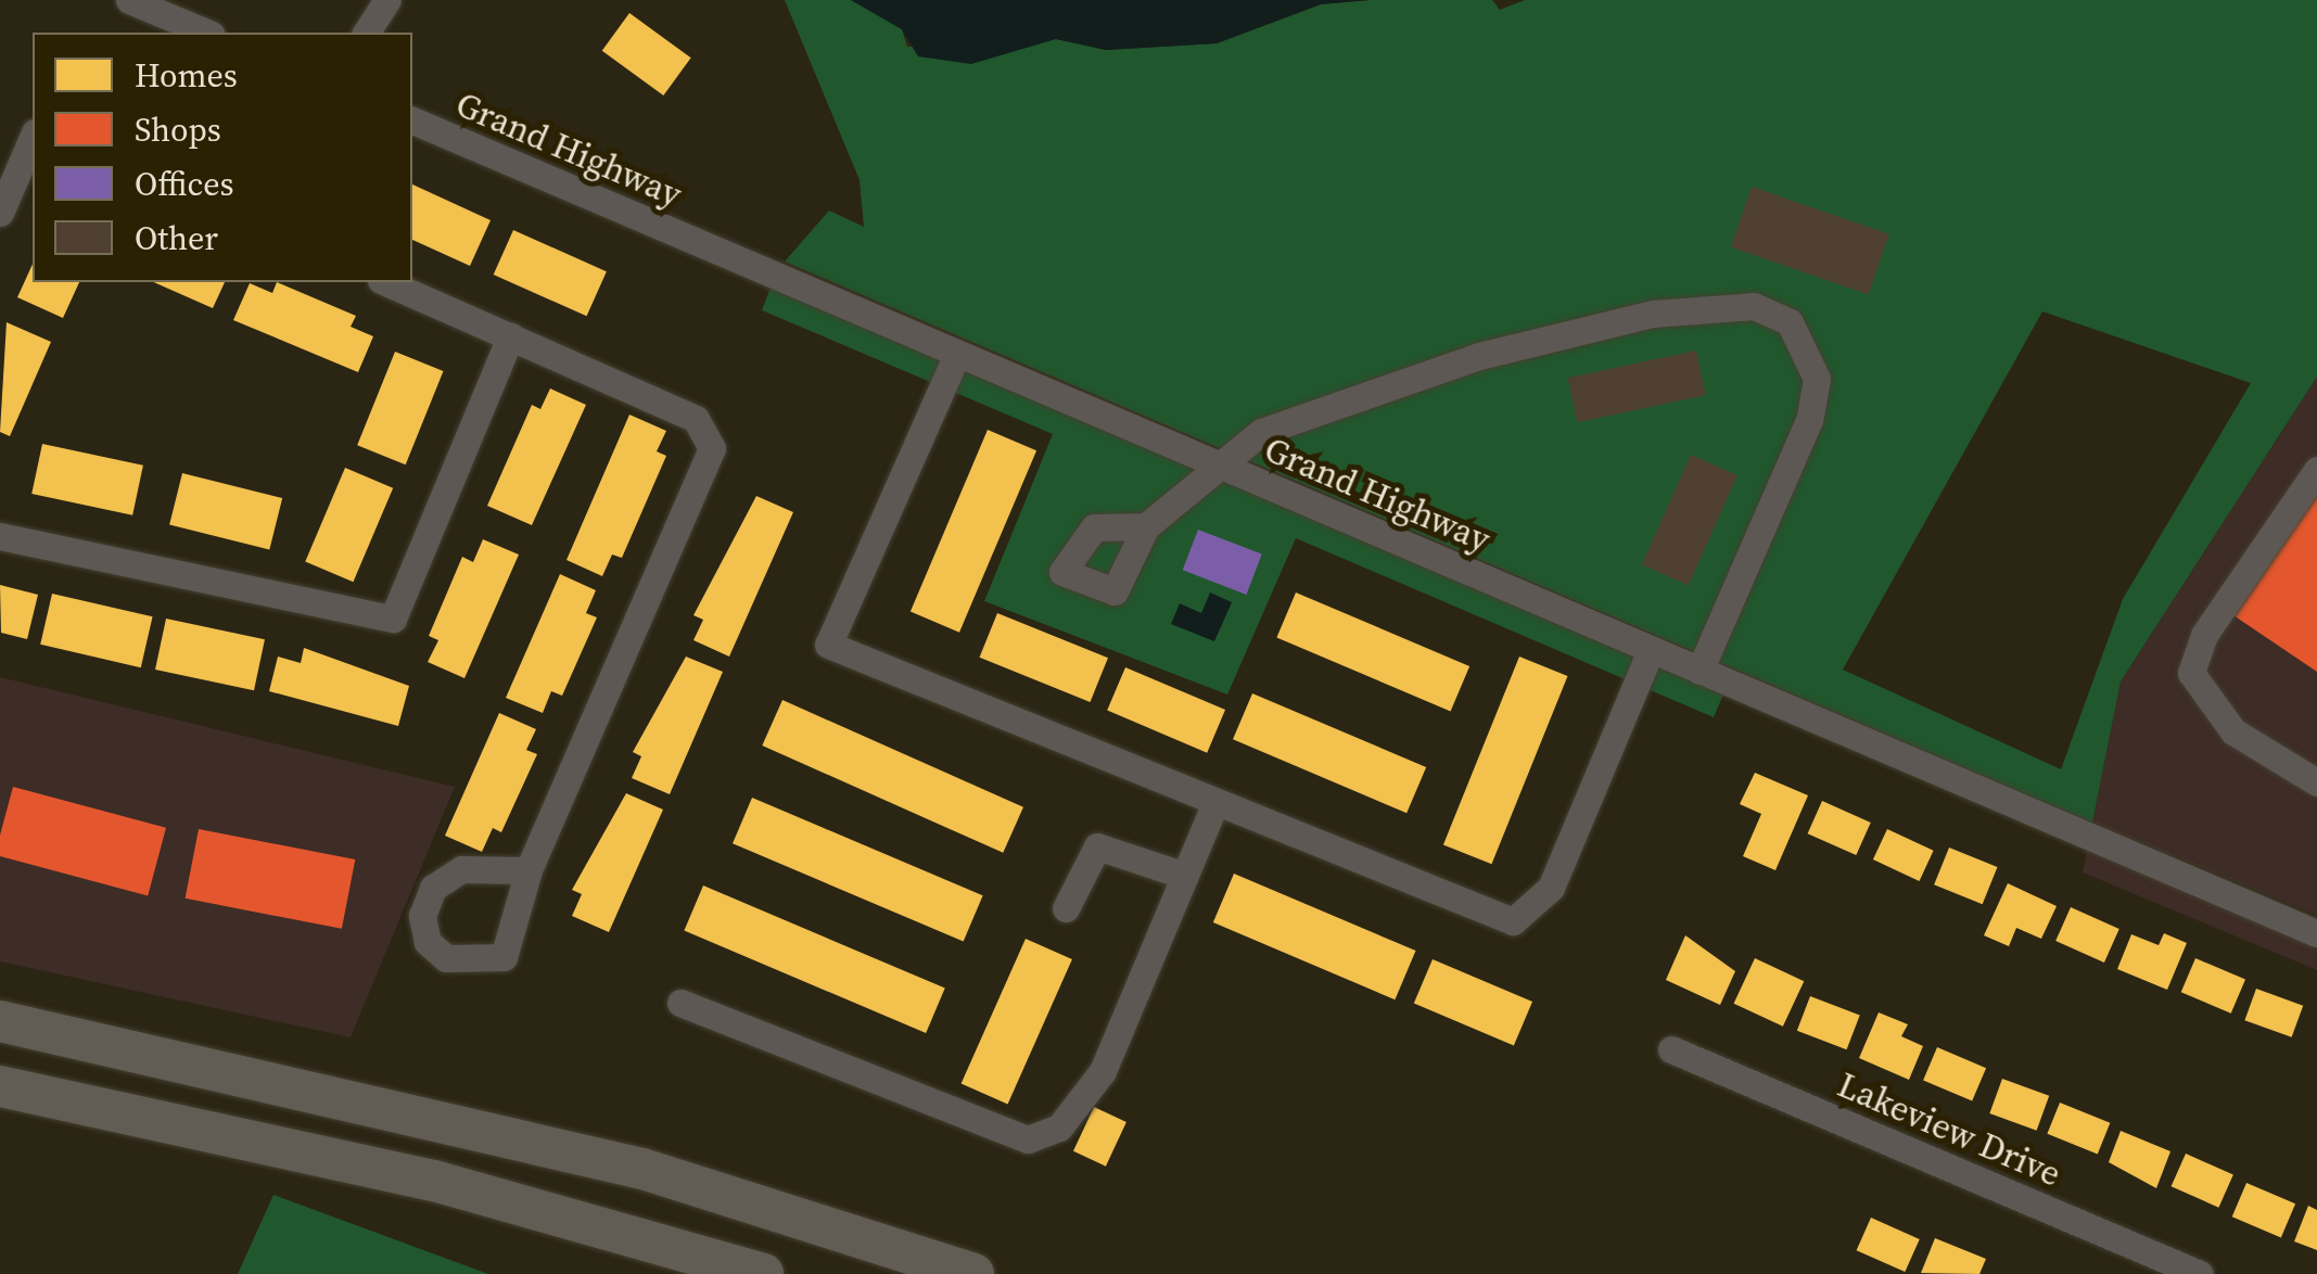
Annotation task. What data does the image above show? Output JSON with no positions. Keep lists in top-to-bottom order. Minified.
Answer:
{"streets":{"street":["Grand Highway","Lakeview Drive"]},"legend":["Homes","Shops","Offices","Other"]}
